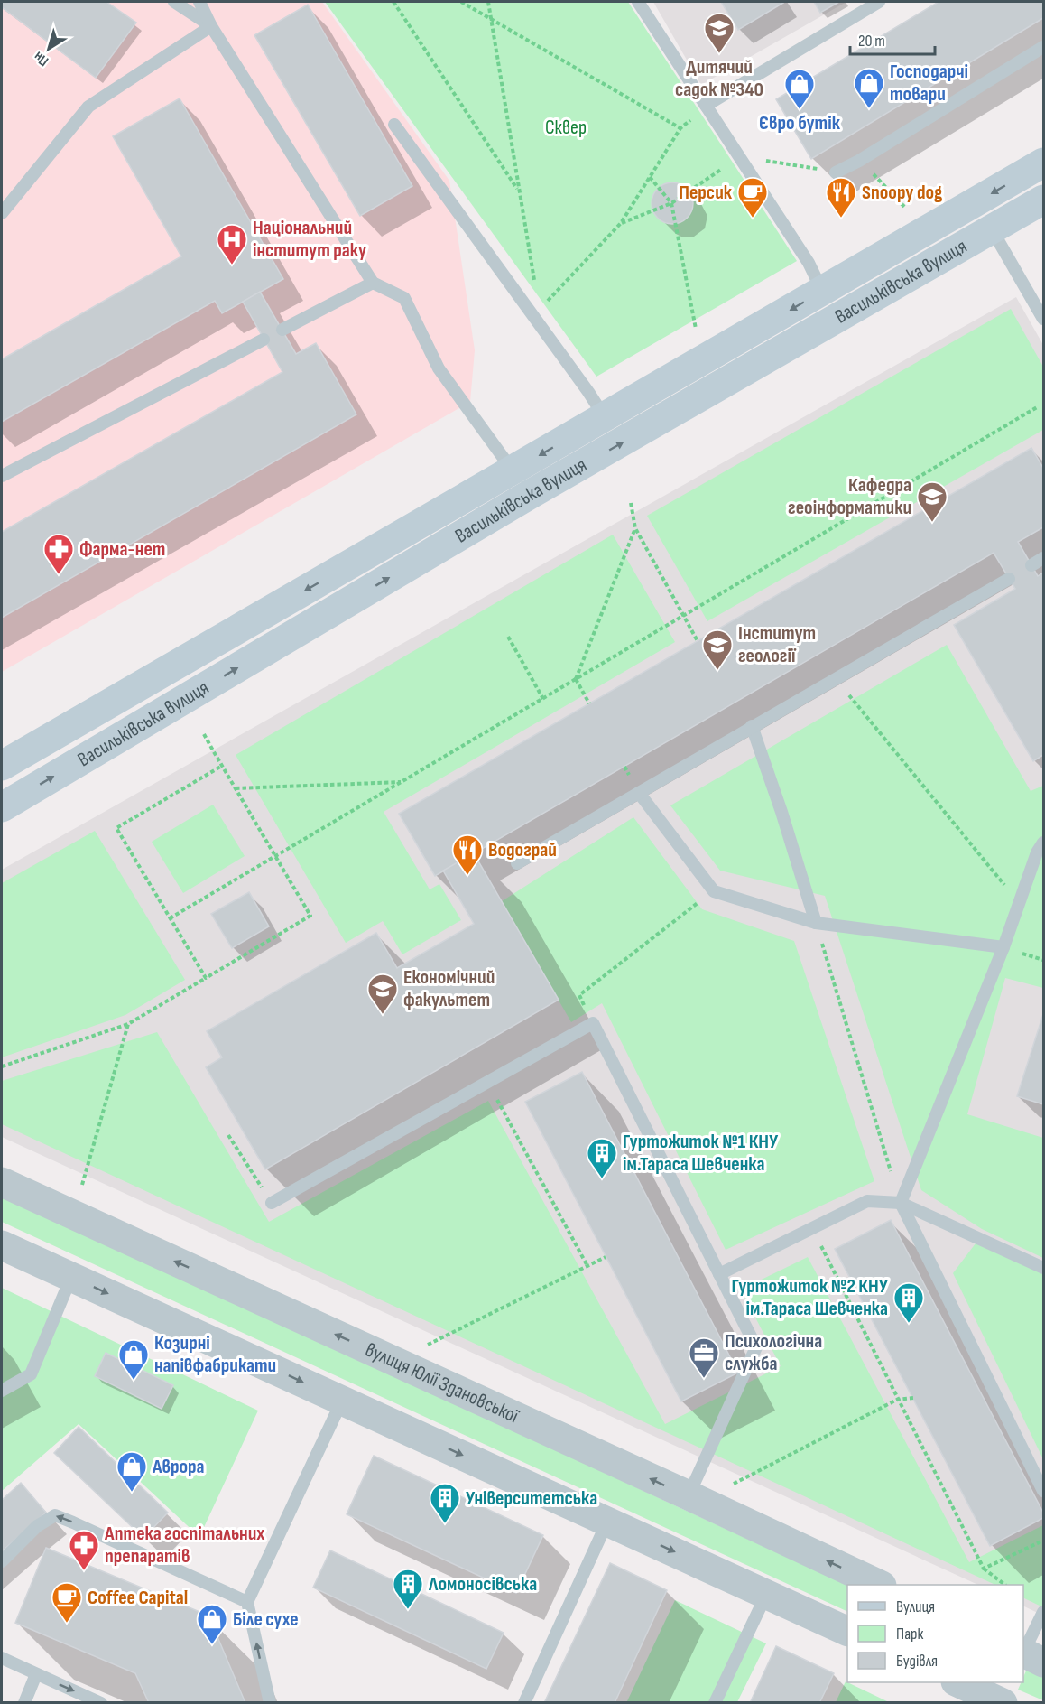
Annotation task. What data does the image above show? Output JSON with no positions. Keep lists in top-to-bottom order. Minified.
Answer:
{"streets":{"main road":["Васильківська вулиця"],"street":["вулиця Юлії Здановської"]},"parks":["Сквер"],"places":{"school or university":["Дитячий садок №340","Кафедра геоінформатики","Інститут геології","Економічний факультет"],"shop":["Господарчі товари","Євро бутік","Козирні напівфабрикати","Аврора","Біле сухе"],"cafe":["Персик","Coffee Capital"],"restaurant":["Snoopy dog","Водограй"],"hospital":["Національний інститут раку"],"pharmacy":["Фарма-нет","Аптека госпітальних препаратів"],"building":["Гуртожиток №1 КНУ ім.Тараса Шевченка","Гуртожиток №2 КНУ ім.Тараса Шевченка","Університетська","Ломоносівська"],"office":["Психологічна служба"]},"legend":["Вулиця","Парк","Будівля"],"scale_bar":"20 m","north":"bottom left"}
